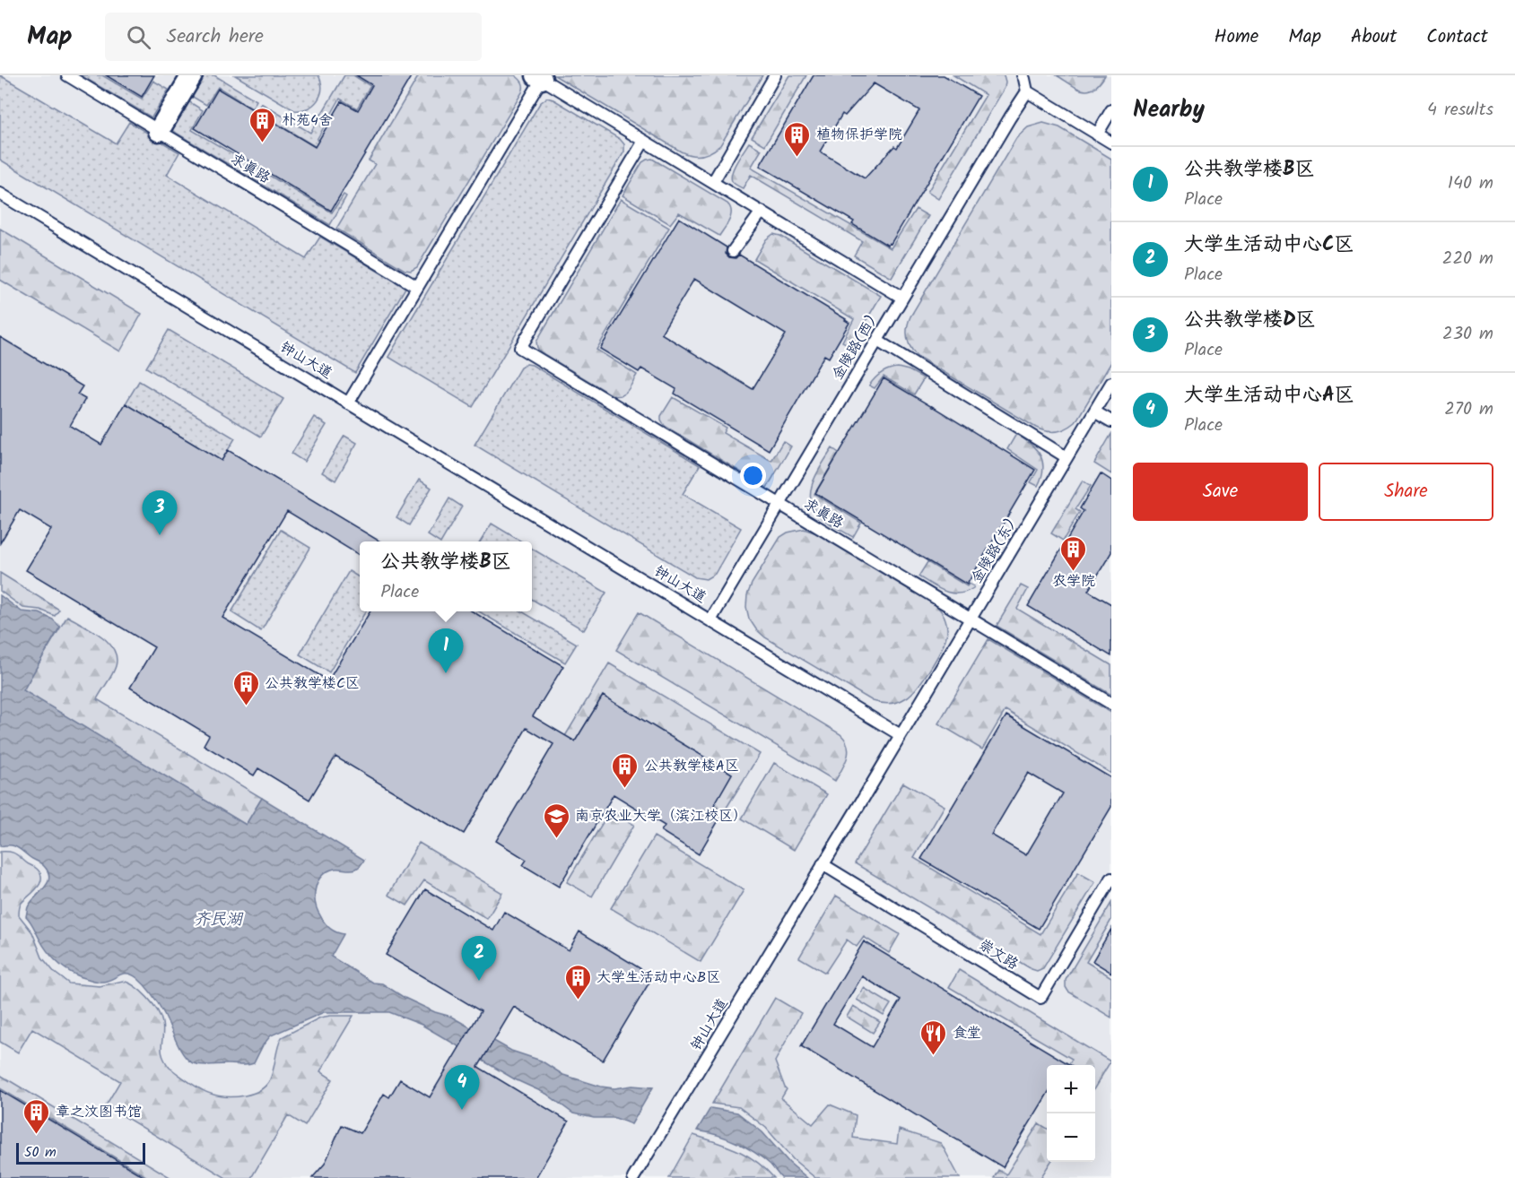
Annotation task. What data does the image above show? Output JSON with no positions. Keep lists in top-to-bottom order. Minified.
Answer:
{"streets":{"lane":["求真路","金陵路(西)","钟山大道","金陵路(东)","崇文路"]},"crossings":[["求真路","金陵路(西)"],["求真路","金陵路(东)"],["金陵路(西)","钟山大道"],["钟山大道","金陵路(东)"],["钟山大道","崇文路"]],"water":["齐民湖"],"places":{"building":["朴苑4舍","植物保护学院","农学院","公共教学楼C区","公共教学楼A区","大学生活动中心B区","章之汶图书馆"],"school or university":["南京农业大学（滨江校区）"],"restaurant":["食堂"]},"scale_bar":"50 m","page":{"header":"Map","search":"Search here","nav":["Home","Map","About","Contact"],"heading":["Nearby","4 results"],"list":[{"mark":"1","name":"公共教学楼B区","note":"Place","value":"140 m"},{"mark":"2","name":"大学生活动中心C区","note":"Place","value":"220 m"},{"mark":"3","name":"公共教学楼D区","note":"Place","value":"230 m"},{"mark":"4","name":"大学生活动中心A区","note":"Place","value":"270 m"}],"buttons":["Save","Share"],"pins":["3","1","2","4"],"popup":["公共教学楼B区","Place"],"map_buttons":["+","−"],"scale":"50 m"}}
